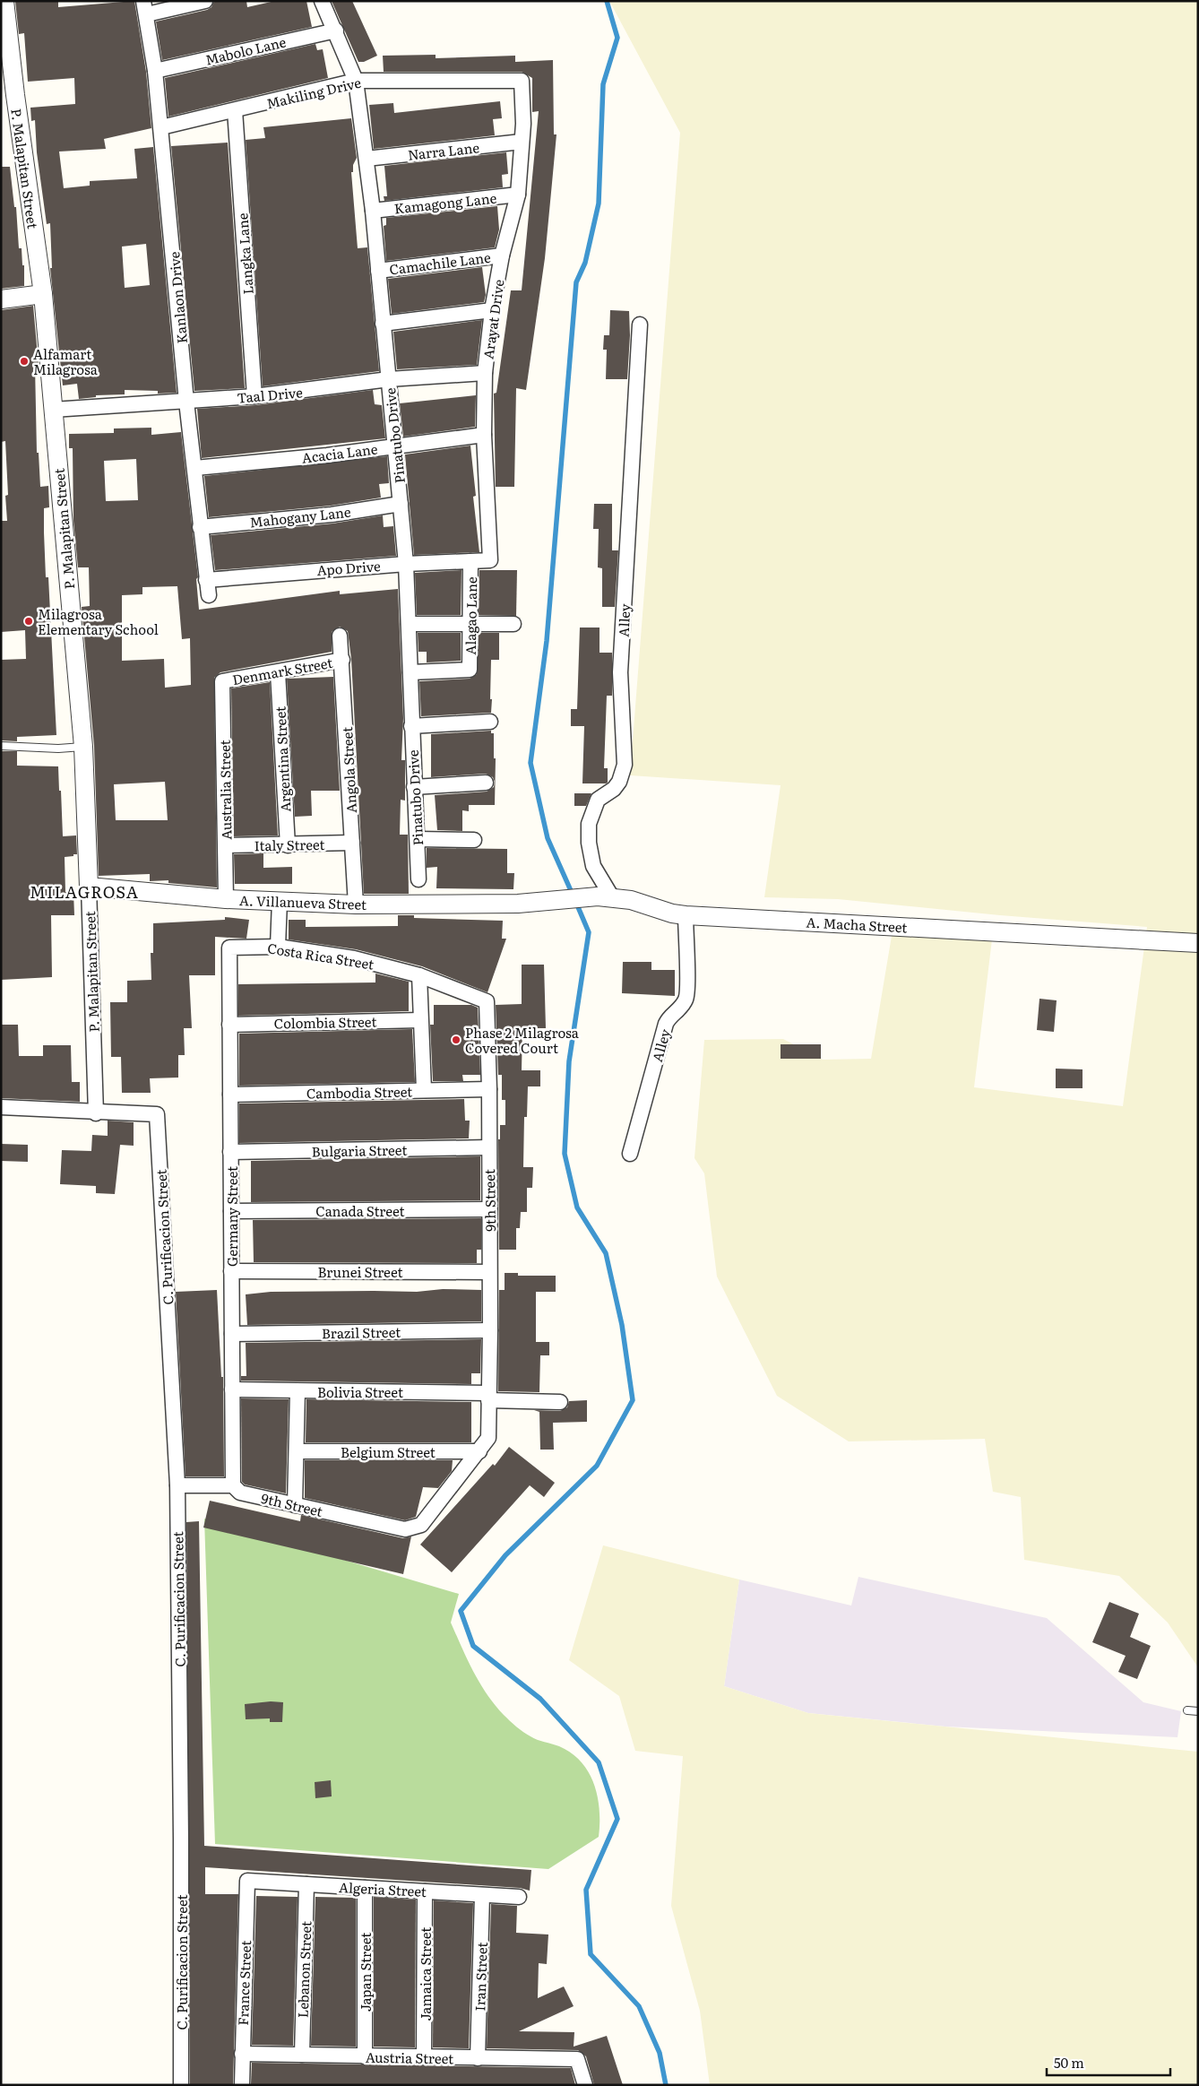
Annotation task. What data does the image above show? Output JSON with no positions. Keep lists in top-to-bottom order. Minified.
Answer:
{"streets":{"street":["Mabolo Lane","Makiling Drive","Narra Lane","P. Malapitan Street","Kamagong Lane","Langka Lane","Camachile Lane","Kanlaon Drive","Arayat Drive","Taal Drive","Pinatubo Drive","Acacia Lane","Mahogany Lane","Apo Drive","Alagao Lane","Alley","Denmark Street","Argentina Street","Angola Street","Australia Street","Italy Street","A. Villanueva Street","A. Macha Street","Costa Rica Street","Colombia Street","Cambodia Street","Bulgaria Street","9th Street","Canada Street","Germany Street","C. Purificacion Street","Brunei Street","Brazil Street","Bolivia Street","Belgium Street","Algeria Street","Lebanon Street","Japan Street","Jamaica Street","Iran Street","France Street","Austria Street"]},"crossings":[["Mabolo Lane","Kanlaon Drive"],["Mabolo Lane","Pinatubo Drive"],["Makiling Drive","Langka Lane"],["Makiling Drive","Kanlaon Drive"],["Makiling Drive","Arayat Drive"],["Makiling Drive","Pinatubo Drive"],["Narra Lane","Arayat Drive"],["Narra Lane","Pinatubo Drive"],["P. Malapitan Street","Taal Drive"],["P. Malapitan Street","A. Villanueva Street"],["P. Malapitan Street","C. Purificacion Street"],["Kamagong Lane","Arayat Drive"],["Kamagong Lane","Pinatubo Drive"],["Langka Lane","Taal Drive"],["Camachile Lane","Arayat Drive"],["Camachile Lane","Pinatubo Drive"],["Kanlaon Drive","Taal Drive"],["Kanlaon Drive","Acacia Lane"],["Kanlaon Drive","Mahogany Lane"],["Kanlaon Drive","Apo Drive"],["Arayat Drive","Taal Drive"],["Arayat Drive","Acacia Lane"],["Arayat Drive","Apo Drive"],["Taal Drive","Pinatubo Drive"],["Pinatubo Drive","Acacia Lane"],["Pinatubo Drive","Mahogany Lane"],["Pinatubo Drive","Apo Drive"],["Pinatubo Drive","Alagao Lane"],["Apo Drive","Alagao Lane"],["Alley","A. Macha Street"],["Denmark Street","Argentina Street"],["Denmark Street","Angola Street"],["Denmark Street","Australia Street"],["Argentina Street","Italy Street"],["Angola Street","Italy Street"],["Angola Street","A. Villanueva Street"],["Australia Street","Italy Street"],["Australia Street","A. Villanueva Street"],["A. Villanueva Street","A. Macha Street"],["Costa Rica Street","9th Street"],["Costa Rica Street","Germany Street"],["Colombia Street","Germany Street"],["Cambodia Street","9th Street"],["Cambodia Street","Germany Street"],["Bulgaria Street","9th Street"],["Bulgaria Street","Germany Street"],["9th Street","Canada Street"],["9th Street","Germany Street"],["9th Street","C. Purificacion Street"],["9th Street","Brunei Street"],["9th Street","Brazil Street"],["9th Street","Bolivia Street"],["9th Street","Belgium Street"],["Canada Street","Germany Street"],["Germany Street","Brunei Street"],["Germany Street","Brazil Street"],["Germany Street","Bolivia Street"],["Algeria Street","Lebanon Street"],["Algeria Street","Japan Street"],["Algeria Street","Jamaica Street"],["Algeria Street","Iran Street"],["Algeria Street","France Street"],["Lebanon Street","Austria Street"],["Japan Street","Austria Street"],["Jamaica Street","Austria Street"],["Iran Street","Austria Street"],["France Street","Austria Street"]],"districts":["MILAGROSA"],"places":["Alfamart Milagrosa","Milagrosa Elementary School","Phase 2 Milagrosa Covered Court"],"scale_bar":"50 m"}
